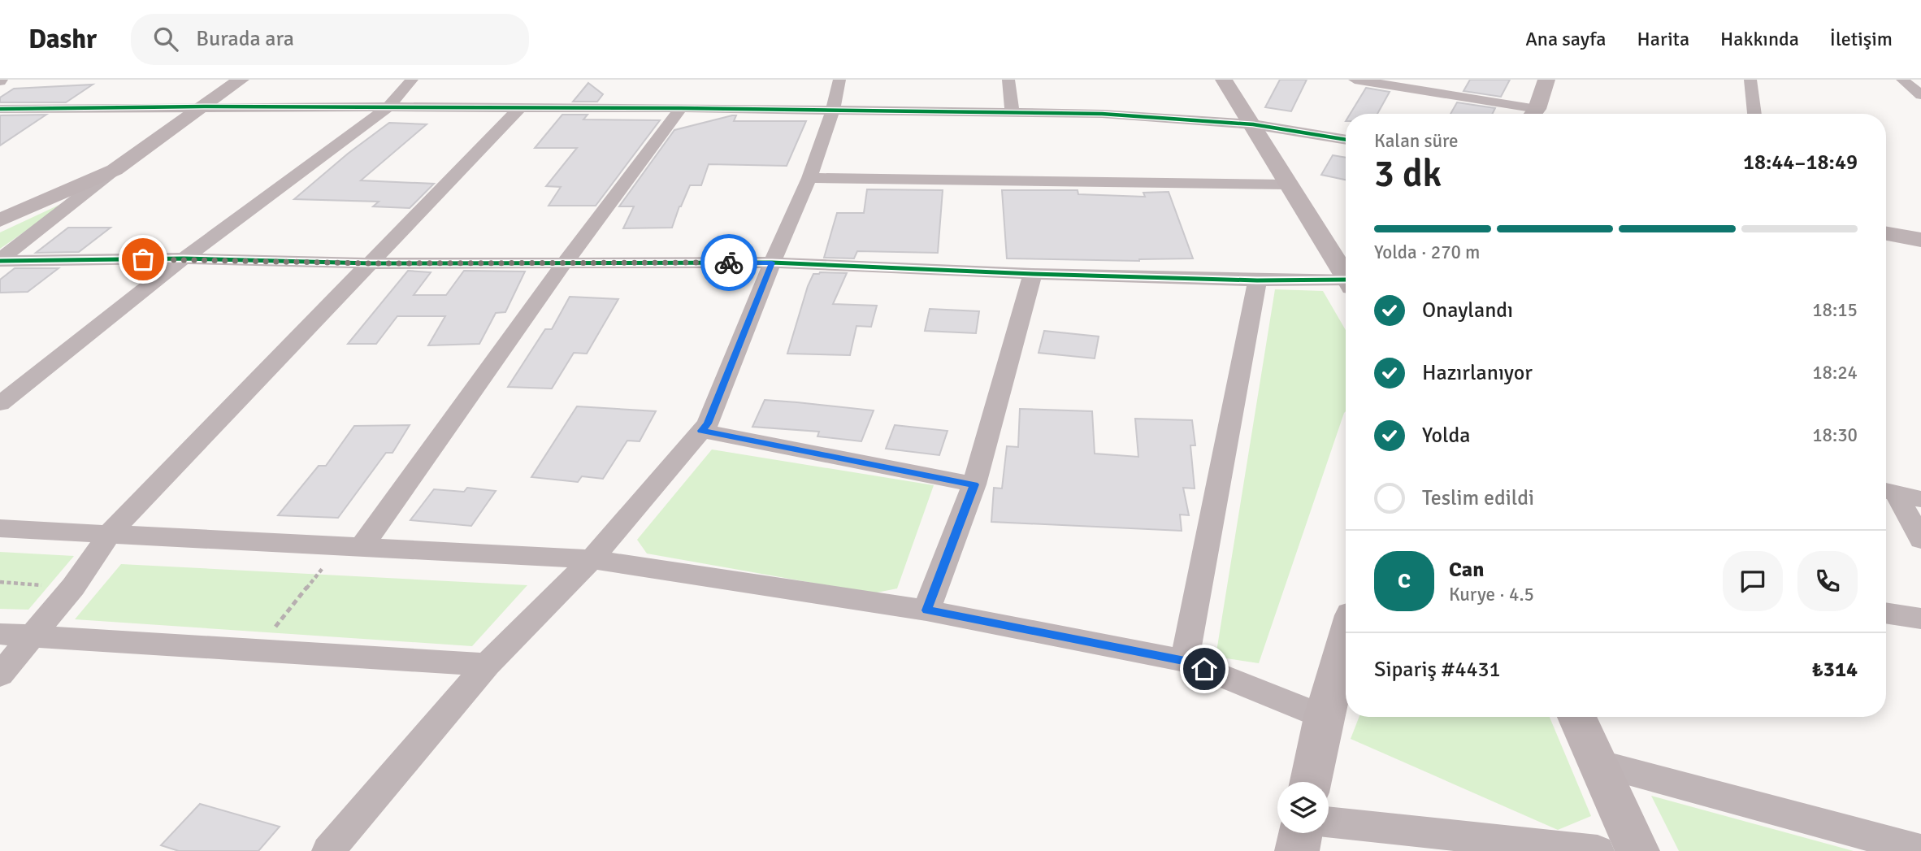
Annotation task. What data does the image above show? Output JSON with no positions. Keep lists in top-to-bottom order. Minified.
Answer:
{"page":{"header":"Dashr","search":"Burada ara","nav":["Ana sayfa","Harita","Hakkında","İletişim"],"heading":["3 dk","Kalan süre","18:44–18:49"],"panel":["Can","Kurye · 4.5","Sipariş #4431","₺314"],"bar":"Yolda · 270 m","list":[["Onaylandı","18:15"],["Hazırlanıyor","18:24"],["Yolda","18:30"],"Teslim edildi"],"round":"C"}}
